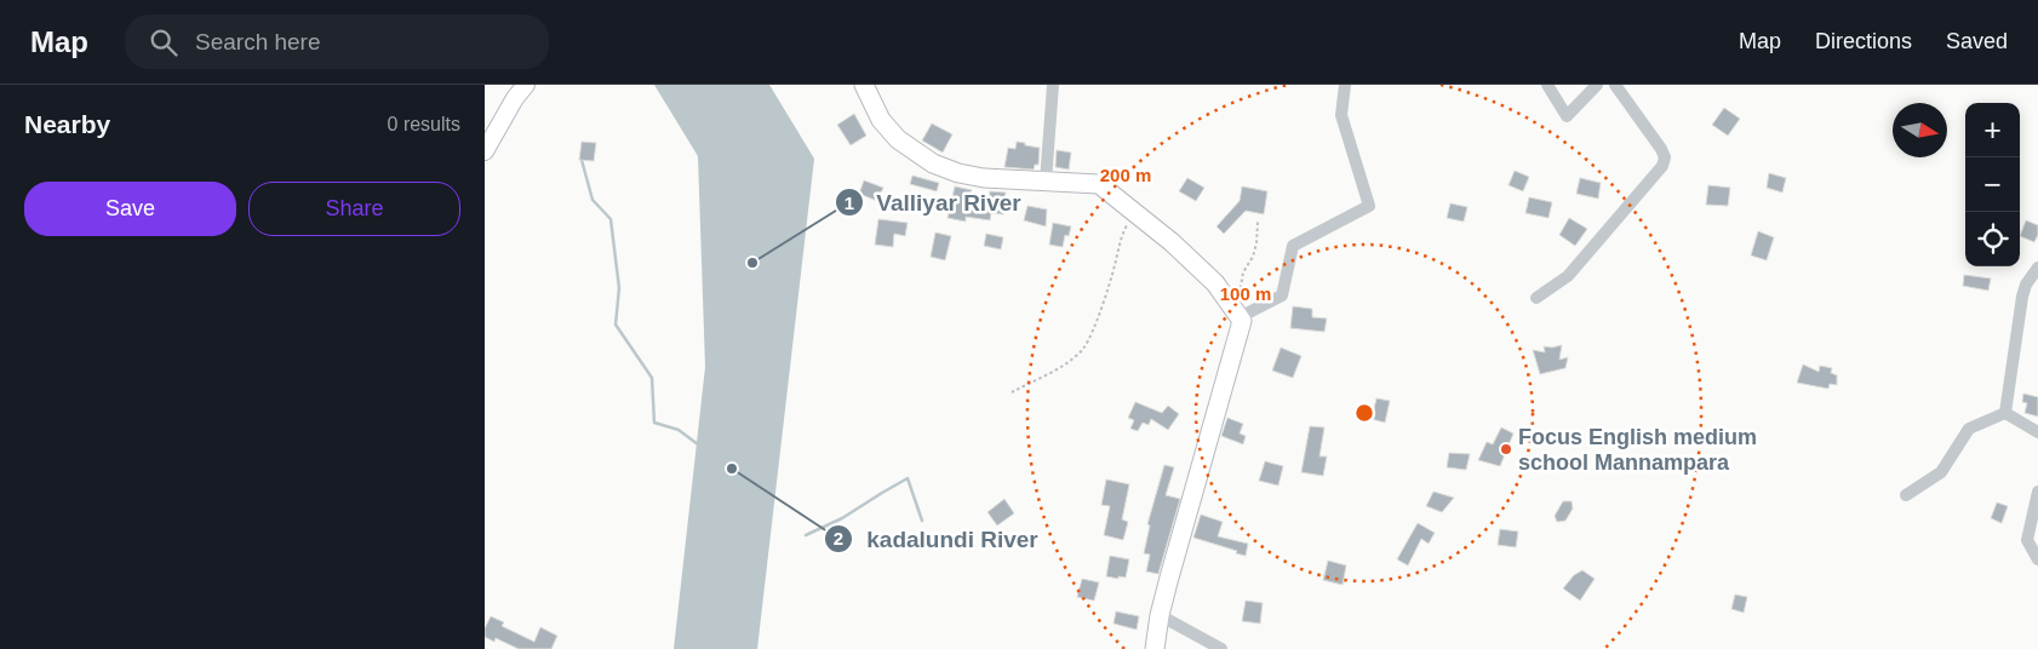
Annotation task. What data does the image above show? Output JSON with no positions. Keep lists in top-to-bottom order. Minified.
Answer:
{"places":["Valliyar River","Focus English medium school Mannampara","kadalundi River"],"north":"right","page":{"header":"Map","search":"Search here","nav":["Map","Directions","Saved"],"heading":["Nearby","0 results"],"map_buttons":["+","−"],"buttons":["Save","Share"]},"rings":["200 m","100 m"]}
